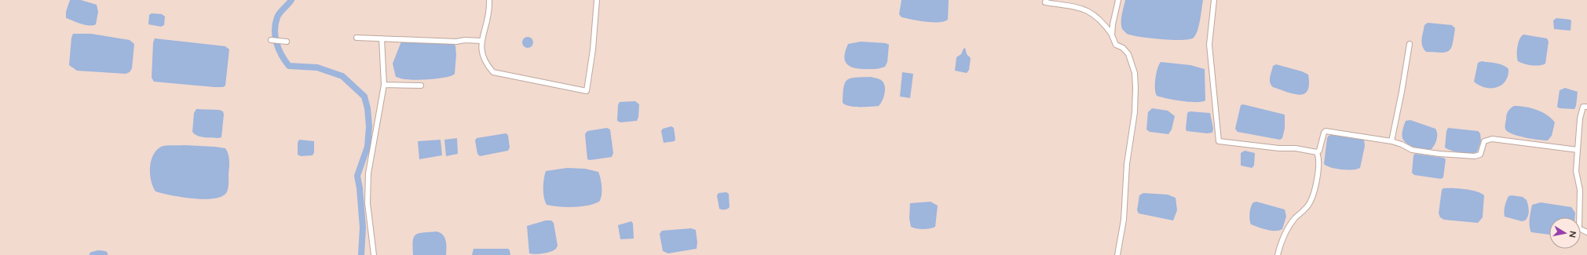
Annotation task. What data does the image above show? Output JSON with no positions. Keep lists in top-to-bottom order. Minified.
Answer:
{"north":"right"}
